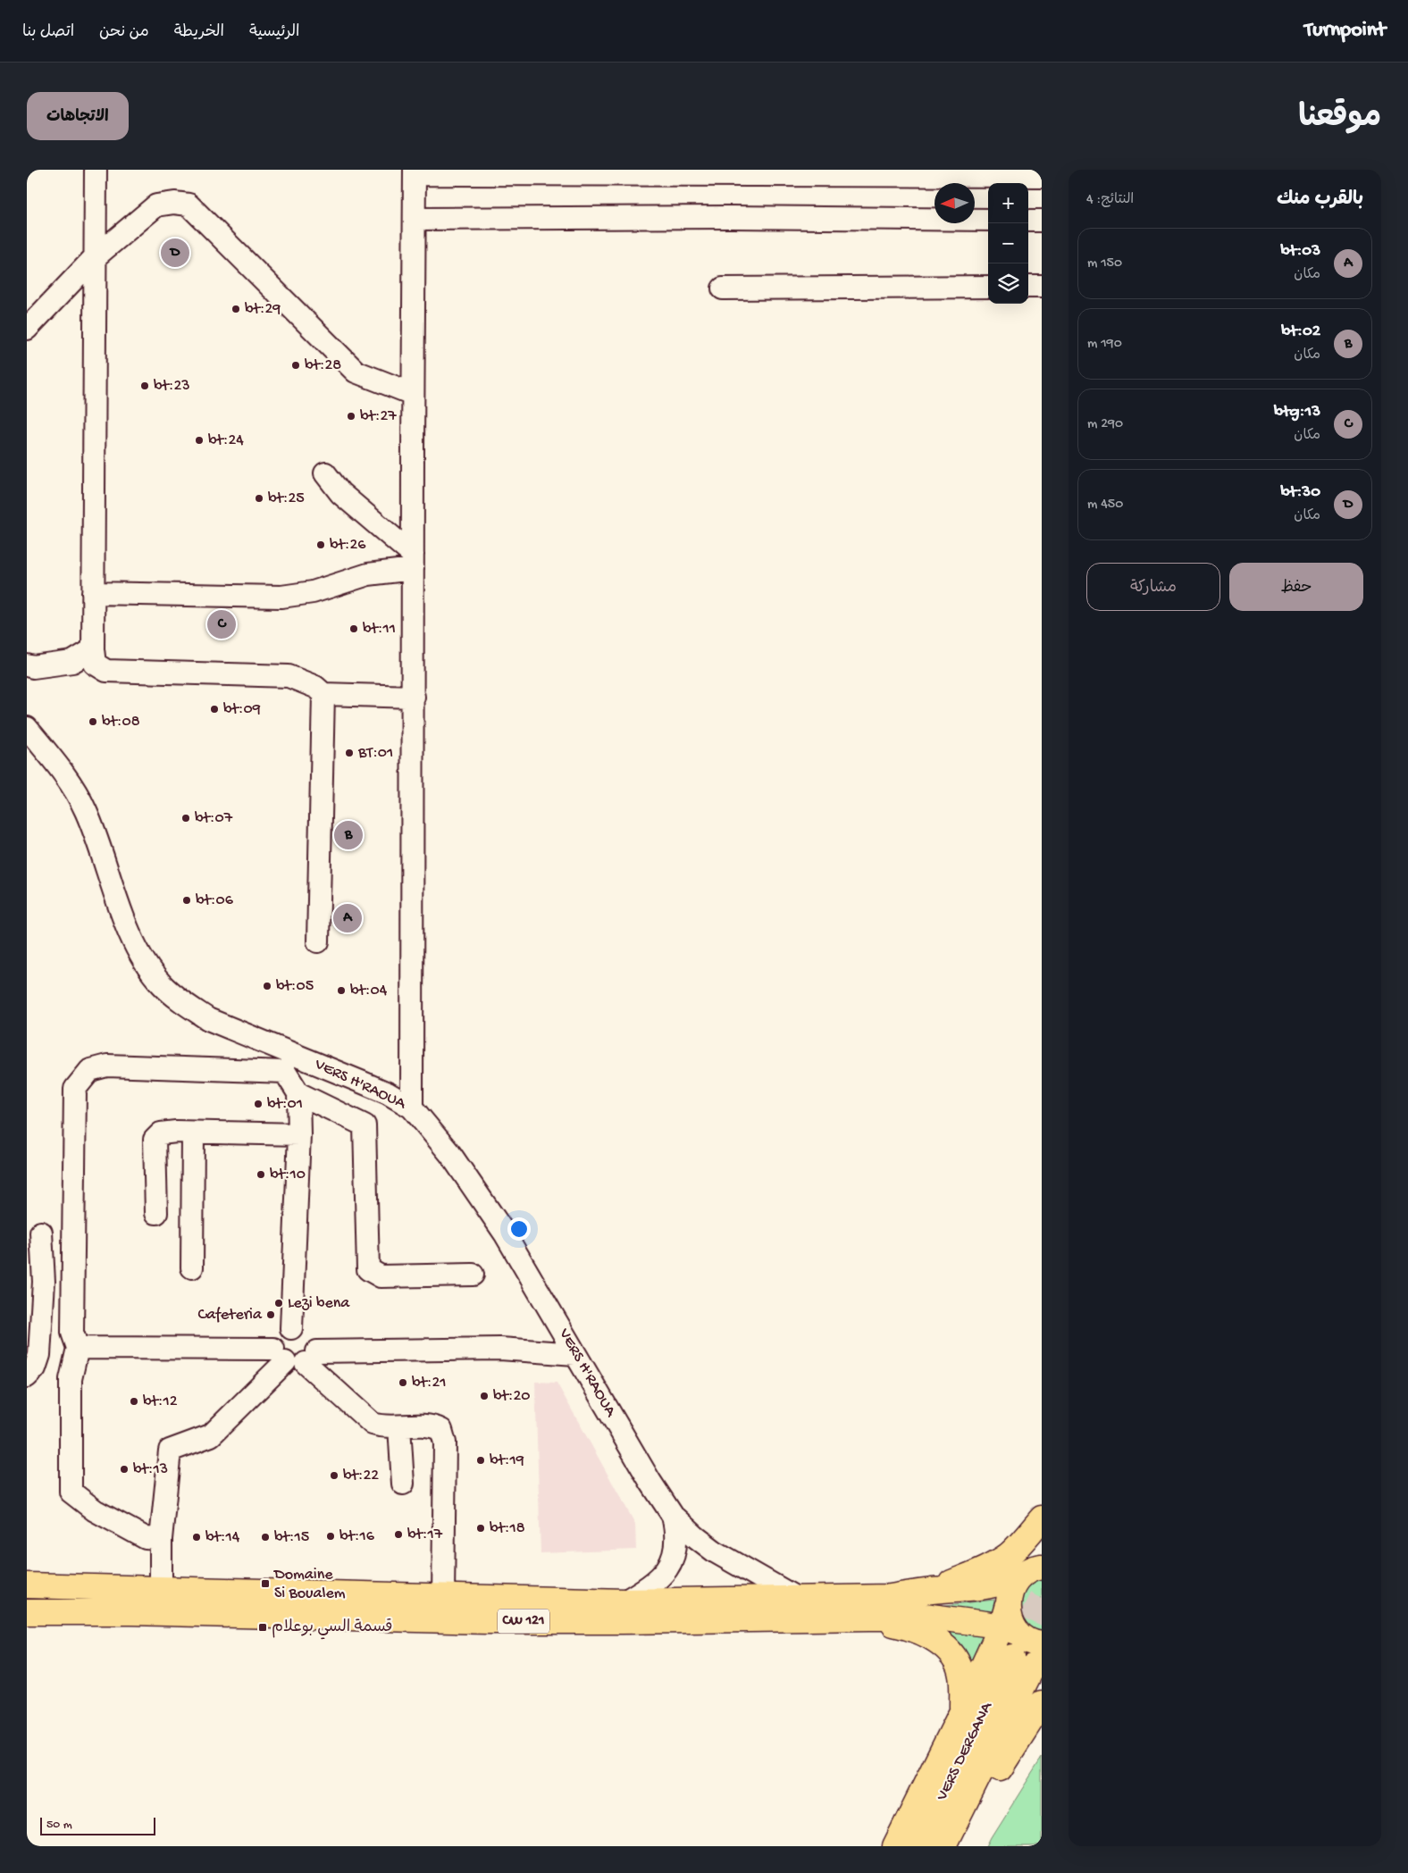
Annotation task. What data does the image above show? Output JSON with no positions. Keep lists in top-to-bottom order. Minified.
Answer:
{"streets":{"highway":["CW 121","VERS DERGANA"],"street":["VERS H'RAOUA"]},"places":{"other":["bt:29","bt:28","bt:23","bt:27","bt:24","bt:25","bt:26","bt:11","bt:09","bt:08","BT:01","bt:07","bt:06","bt:05","bt:04","bt:01","bt:10","Lezi bena","Cafeteria","bt:21","bt:20","bt:12","bt:19","bt:13","bt:22","bt:18","bt:17","bt:16","bt:14","bt:15"],"transit":["Domaine Si Boualem","قسمة السي بوعلام"]},"scale_bar":"50 m","north":"left","page":{"header":"Turnpoint","nav":["الرئيسية","الخريطة","من نحن","اتصل بنا"],"title":"موقعنا","buttons":["الاتجاهات",["حفظ","مشاركة"]],"heading":["بالقرب منك","النتائج: 4"],"map_buttons":["+","−"],"list":[{"mark":"A","name":"bt:03","note":"مكان","value":"150 m"},{"mark":"B","name":"bt:02","note":"مكان","value":"190 m"},{"mark":"C","name":"btg:13","note":"مكان","value":"290 m"},{"mark":"D","name":"bt:30","note":"مكان","value":"450 m"}],"pins":["D","C","B","A"],"scale":"50 m"}}
